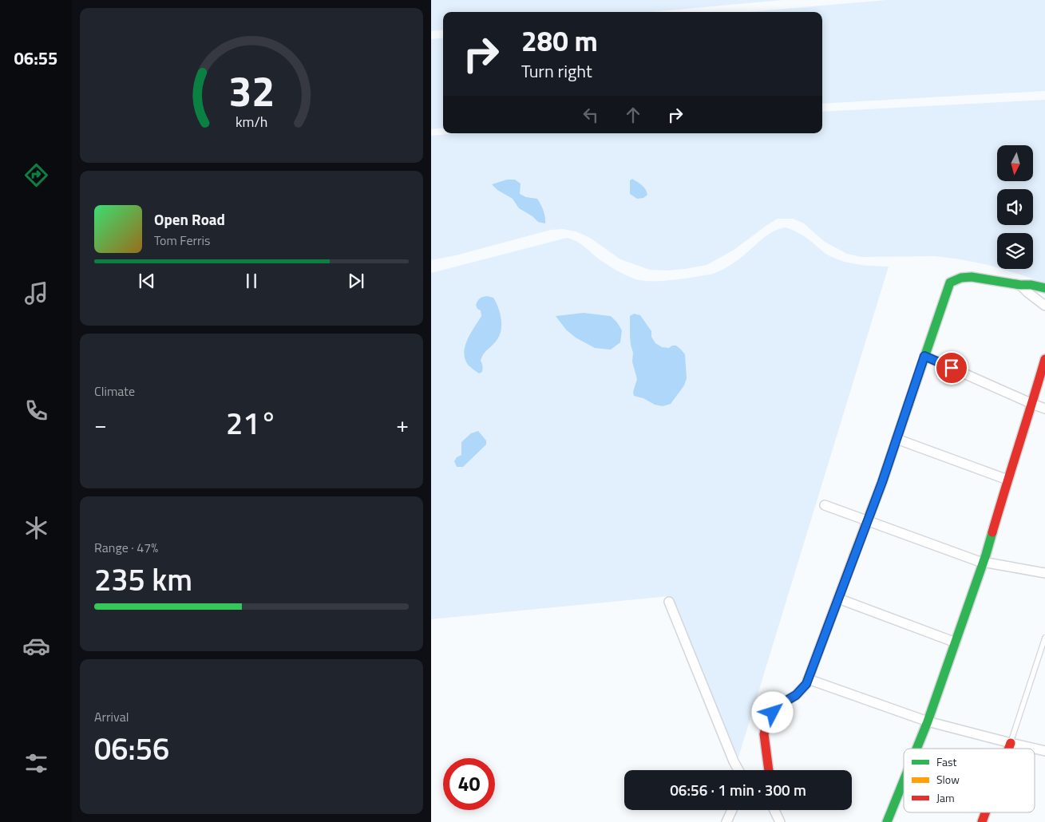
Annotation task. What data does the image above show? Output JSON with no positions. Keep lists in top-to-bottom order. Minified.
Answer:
{"legend":["Fast","Slow","Jam"],"north":"bottom","page":{"tabs":"06:55","turn":["280 m","Turn right"],"song":["Open Road","Tom Ferris"],"tile":["Climate",["Range · 47%","235 km"],["Arrival","06:56"]],"heat":["−","21°","+"],"limit":"40","trip":"06:56 · 1 min · 300 m","gauge":["32","km/h"]}}
